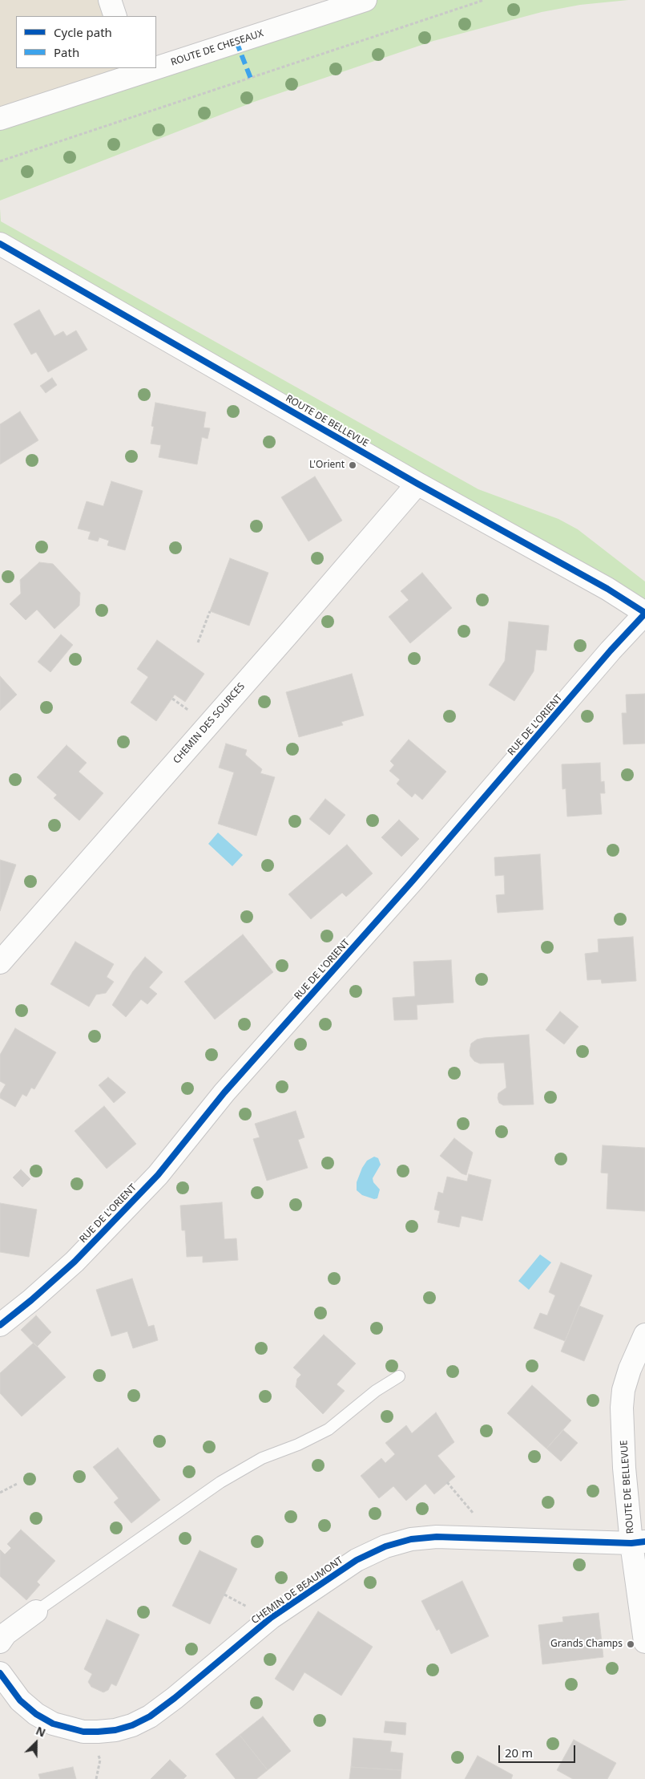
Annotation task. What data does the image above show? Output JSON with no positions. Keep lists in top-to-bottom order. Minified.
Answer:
{"streets":{"street":["ROUTE DE CHESEAUX","ROUTE DE BELLEVUE","CHEMIN DES SOURCES","RUE DE L'ORIENT","CHEMIN DE BEAUMONT"]},"crossings":[["ROUTE DE BELLEVUE","CHEMIN DES SOURCES"],["ROUTE DE BELLEVUE","RUE DE L'ORIENT"],["ROUTE DE BELLEVUE","CHEMIN DE BEAUMONT"]],"places":["L'Orient","Grands Champs"],"legend":["Cycle path","Path"],"scale_bar":"20 m","north":"top right"}
